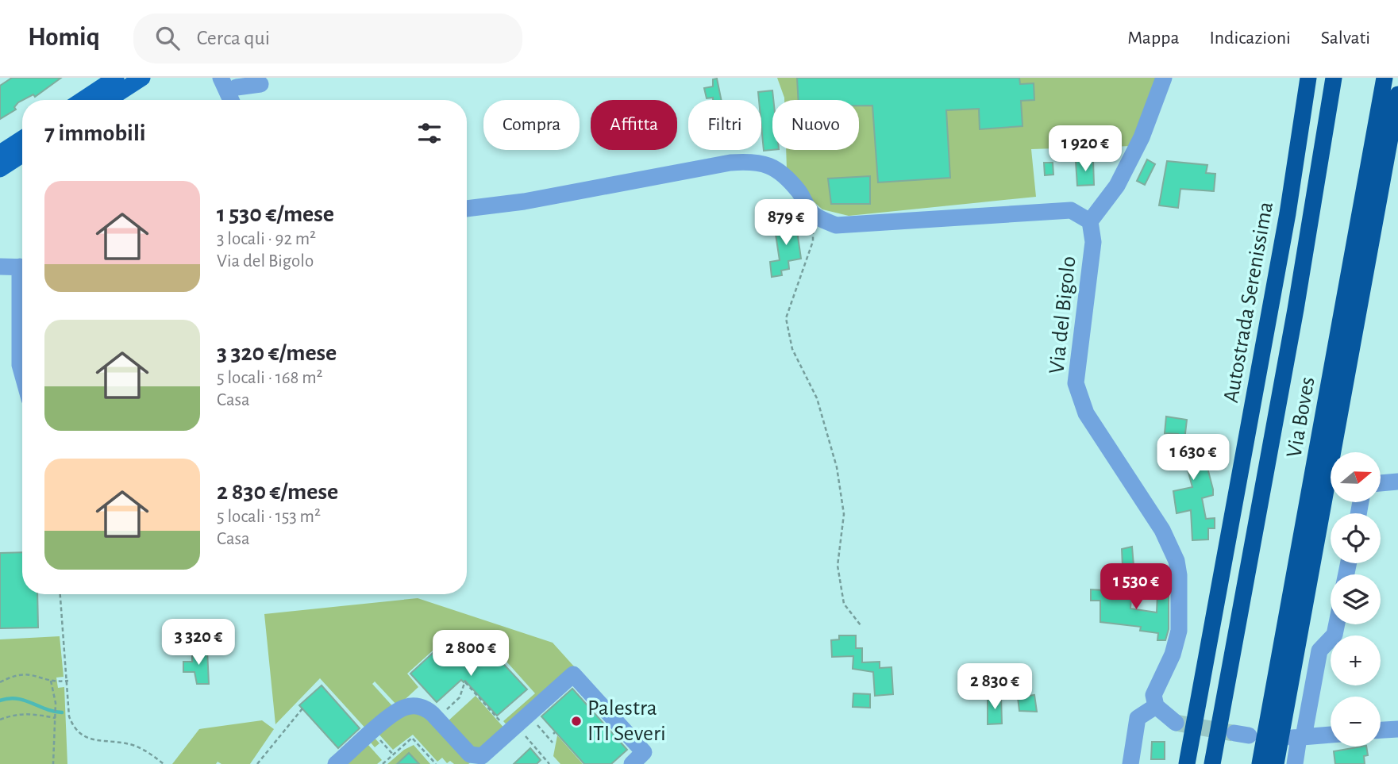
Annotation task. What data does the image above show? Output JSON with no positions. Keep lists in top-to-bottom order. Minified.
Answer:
{"streets":{"highway":["Autostrada Serenissima","Via Boves"],"street":["Via del Bigolo"]},"places":["Palestra ITI Severi"],"north":"right","page":{"header":"Homiq","search":"Cerca qui","nav":["Mappa","Indicazioni","Salvati"],"chip":["Compra","Affitta","Filtri","Nuovo"],"heading":"7 immobili","price":["1 920 €","879 €","1 630 €","1 530 €","3 320 €","2 800 €","2 830 €"],"list":[{"name":"1 530 €/mese","note":"3 locali · 92 m² · Via del Bigolo"},{"name":"3 320 €/mese","note":"5 locali · 168 m² · Casa"},{"name":"2 830 €/mese","note":"5 locali · 153 m² · Casa"}],"map_buttons":["+","−"]}}
